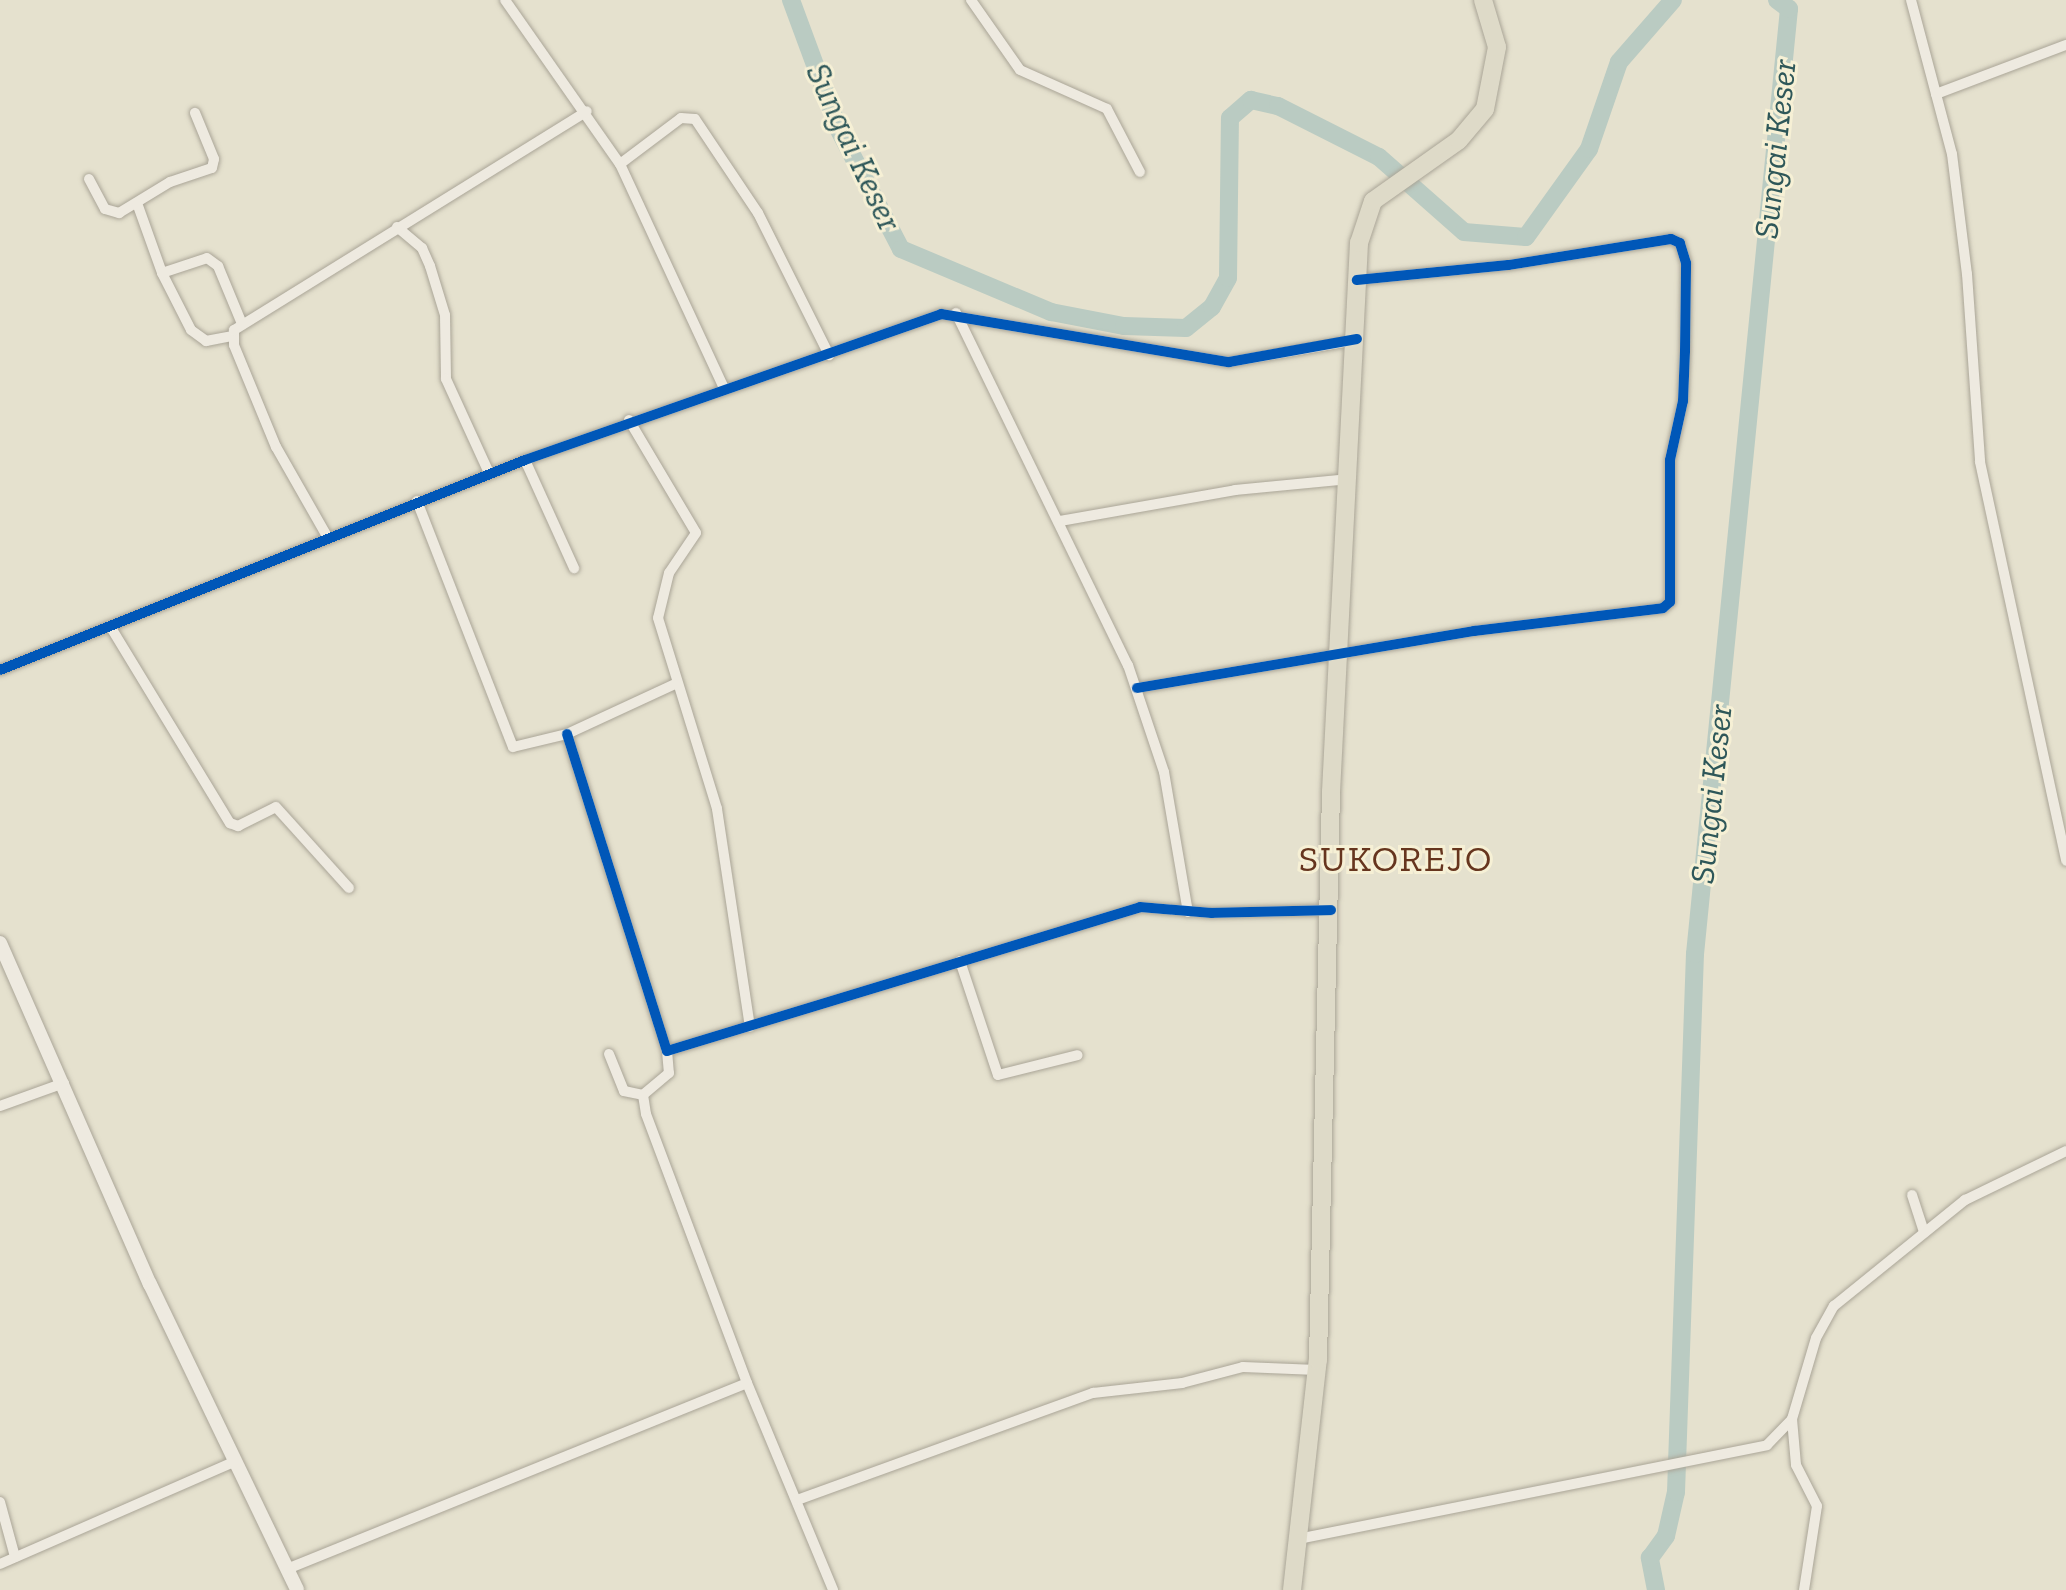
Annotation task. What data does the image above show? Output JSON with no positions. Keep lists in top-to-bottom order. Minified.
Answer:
{"districts":["SUKOREJO"],"water":["Sungai Keser"]}
